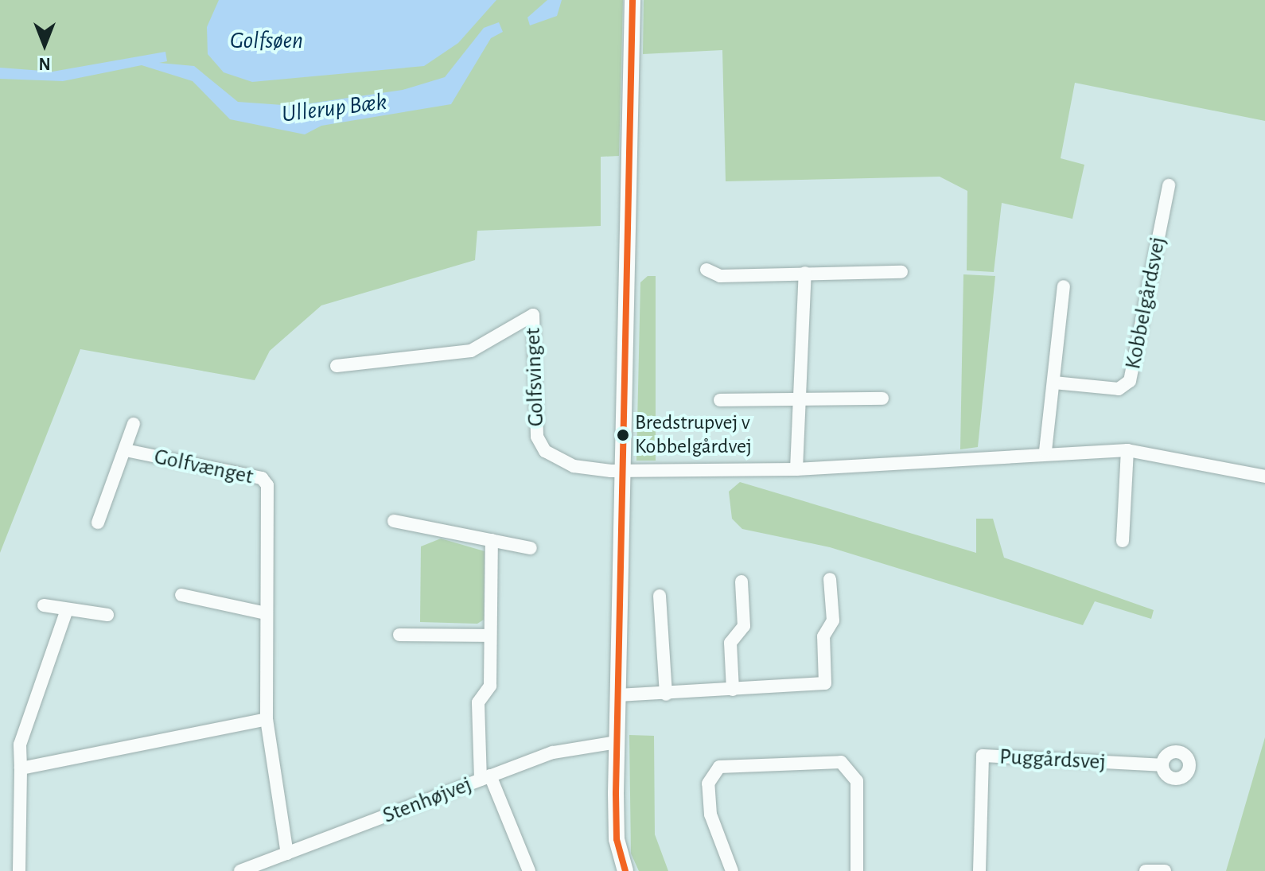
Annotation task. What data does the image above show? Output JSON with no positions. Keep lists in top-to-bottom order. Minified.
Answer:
{"streets":{"street":["Kobbelgårdsvej","Golfsvinget","Golfvænget","Puggårdsvej","Stenhøjvej"]},"crossings":[["Golfvænget","Stenhøjvej"]],"water":["Golfsøen","Ullerup Bæk"],"places":["Bredstrupvej v Kobbelgårdvej"],"north":"bottom"}
